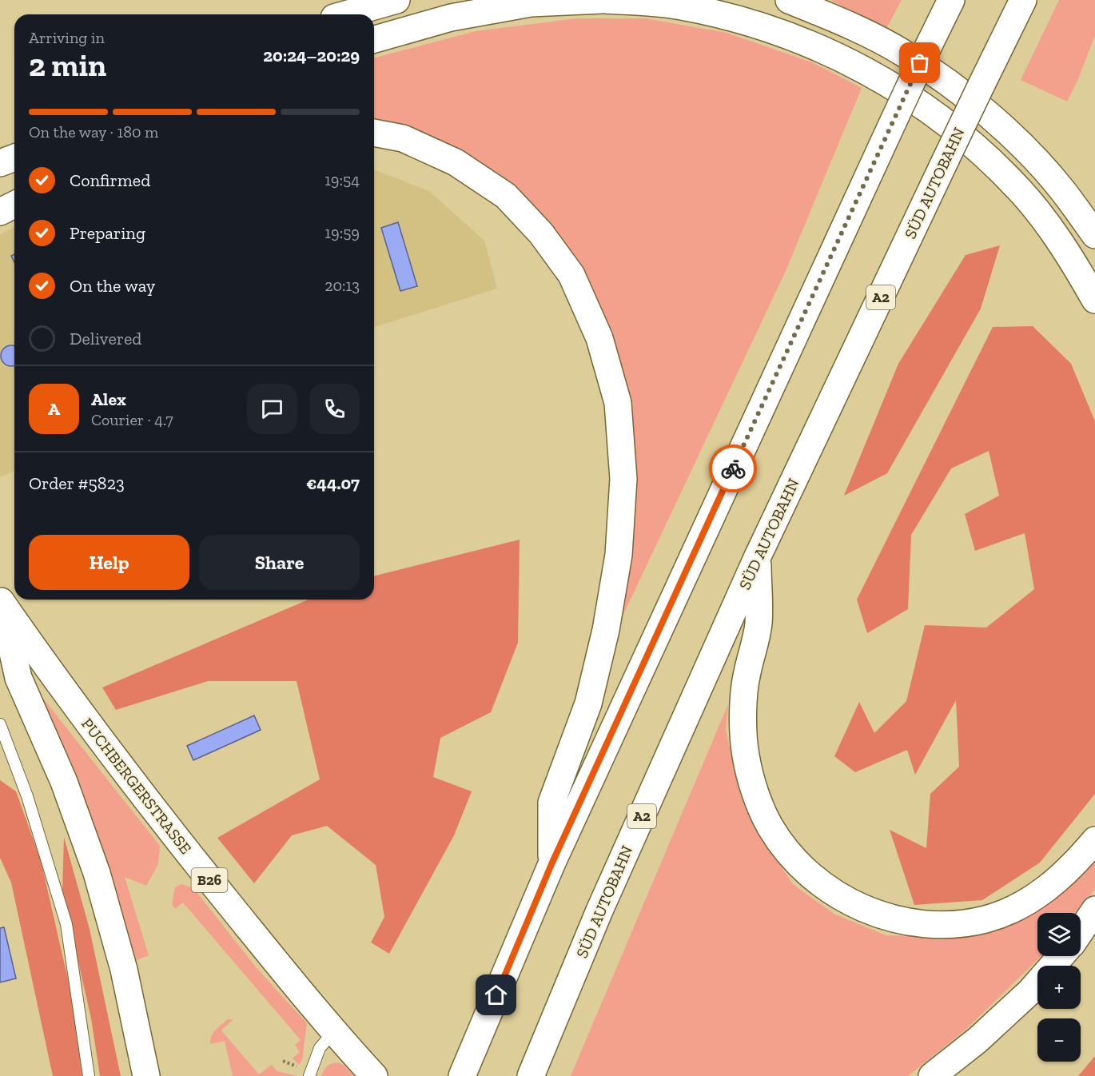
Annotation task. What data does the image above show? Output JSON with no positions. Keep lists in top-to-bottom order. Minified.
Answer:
{"streets":{"main road":["SÜD AUTOBAHN","A2","PUCHBERGERSTRASSE","B26"]},"page":{"heading":["2 min","Arriving in","20:24–20:29"],"panel":["Alex","Courier · 4.7","Order #5823","€44.07"],"bar":"On the way · 180 m","list":[["Confirmed","19:54"],["Preparing","19:59"],["On the way","20:13"],"Delivered"],"round":"A","buttons":["Help","Share"],"map_buttons":["+","−"]}}
